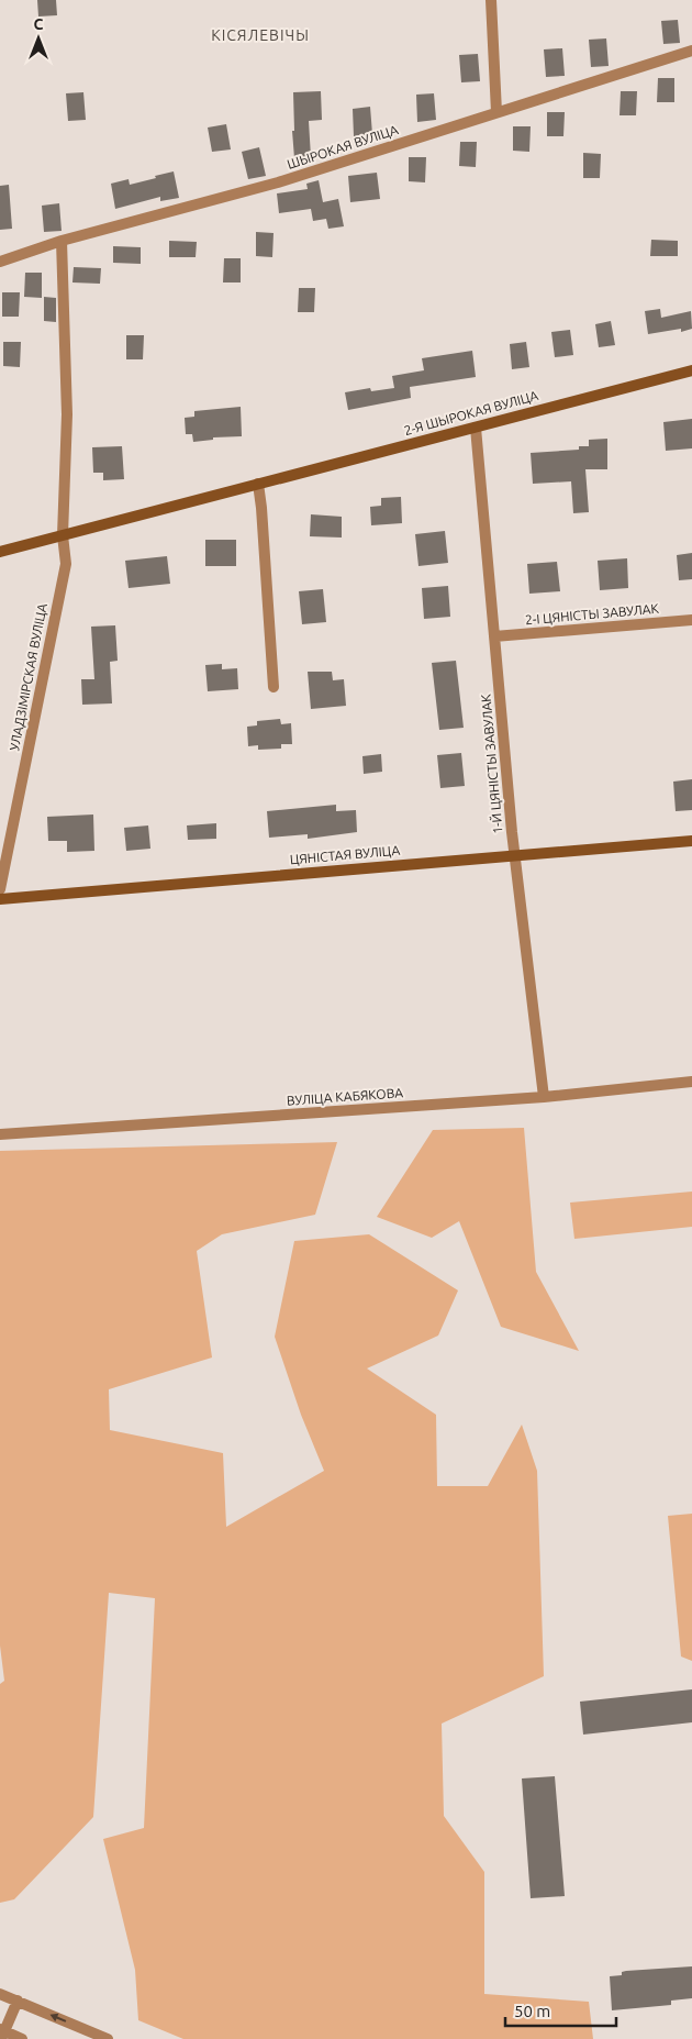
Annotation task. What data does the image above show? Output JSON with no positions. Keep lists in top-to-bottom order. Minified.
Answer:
{"streets":{"street":["ШЫРОКАЯ ВУЛІЦА","2-Я ШЫРОКАЯ ВУЛІЦА","2-І ЦЯНІСТЫ ЗАВУЛАК","УЛАДЗІМІРСКАЯ ВУЛІЦА","1-Й ЦЯНІСТЫ ЗАВУЛАК","ЦЯНІСТАЯ ВУЛІЦА","ВУЛІЦА КАБЯКОВА"]},"crossings":[["ШЫРОКАЯ ВУЛІЦА","УЛАДЗІМІРСКАЯ ВУЛІЦА"],["2-Я ШЫРОКАЯ ВУЛІЦА","УЛАДЗІМІРСКАЯ ВУЛІЦА"],["2-Я ШЫРОКАЯ ВУЛІЦА","1-Й ЦЯНІСТЫ ЗАВУЛАК"],["2-І ЦЯНІСТЫ ЗАВУЛАК","1-Й ЦЯНІСТЫ ЗАВУЛАК"],["1-Й ЦЯНІСТЫ ЗАВУЛАК","ЦЯНІСТАЯ ВУЛІЦА"],["1-Й ЦЯНІСТЫ ЗАВУЛАК","ВУЛІЦА КАБЯКОВА"]],"districts":["КІСЯЛЕВІЧЫ"],"scale_bar":"50 m","north":"top"}
